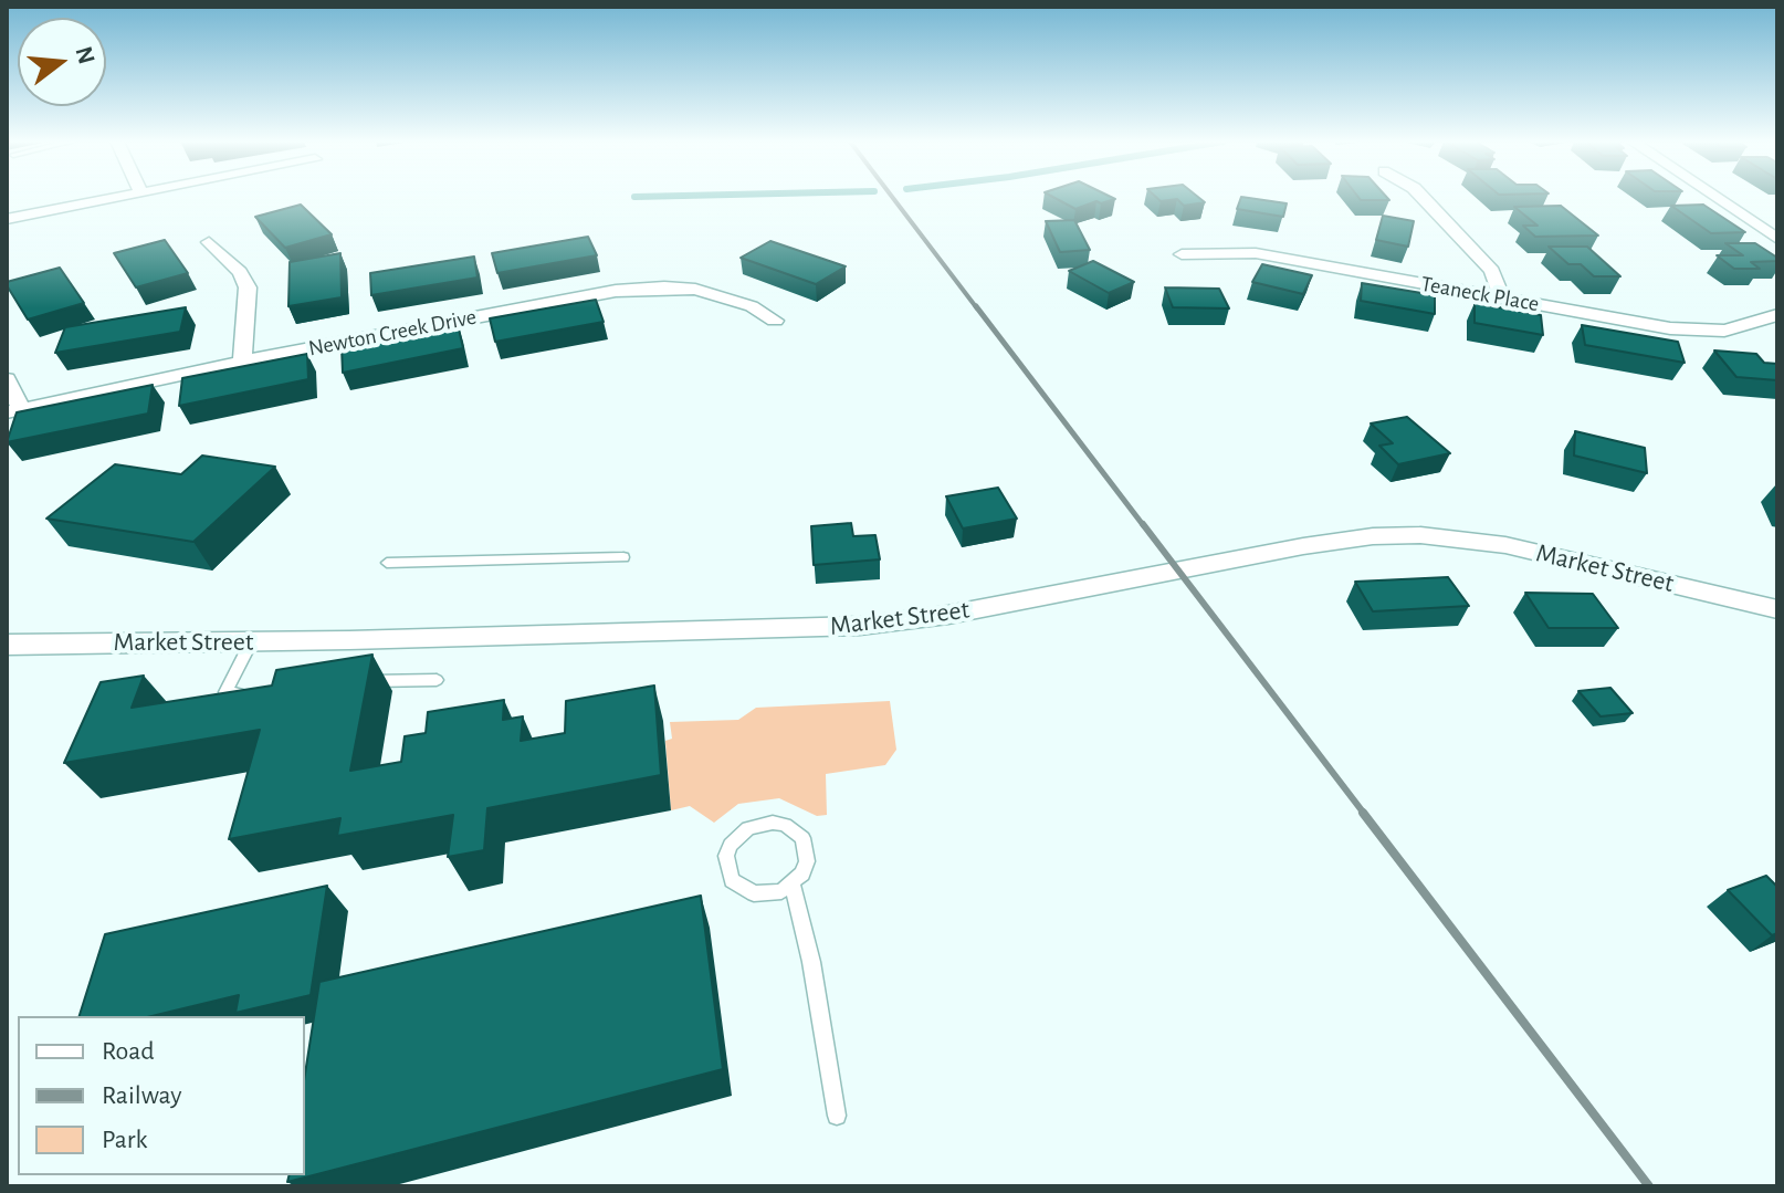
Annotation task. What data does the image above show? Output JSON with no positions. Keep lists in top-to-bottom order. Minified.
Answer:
{"streets":{"street":["Teaneck Place","Newton Creek Drive","Market Street"]},"legend":["Road","Railway","Park"],"north":"right"}
